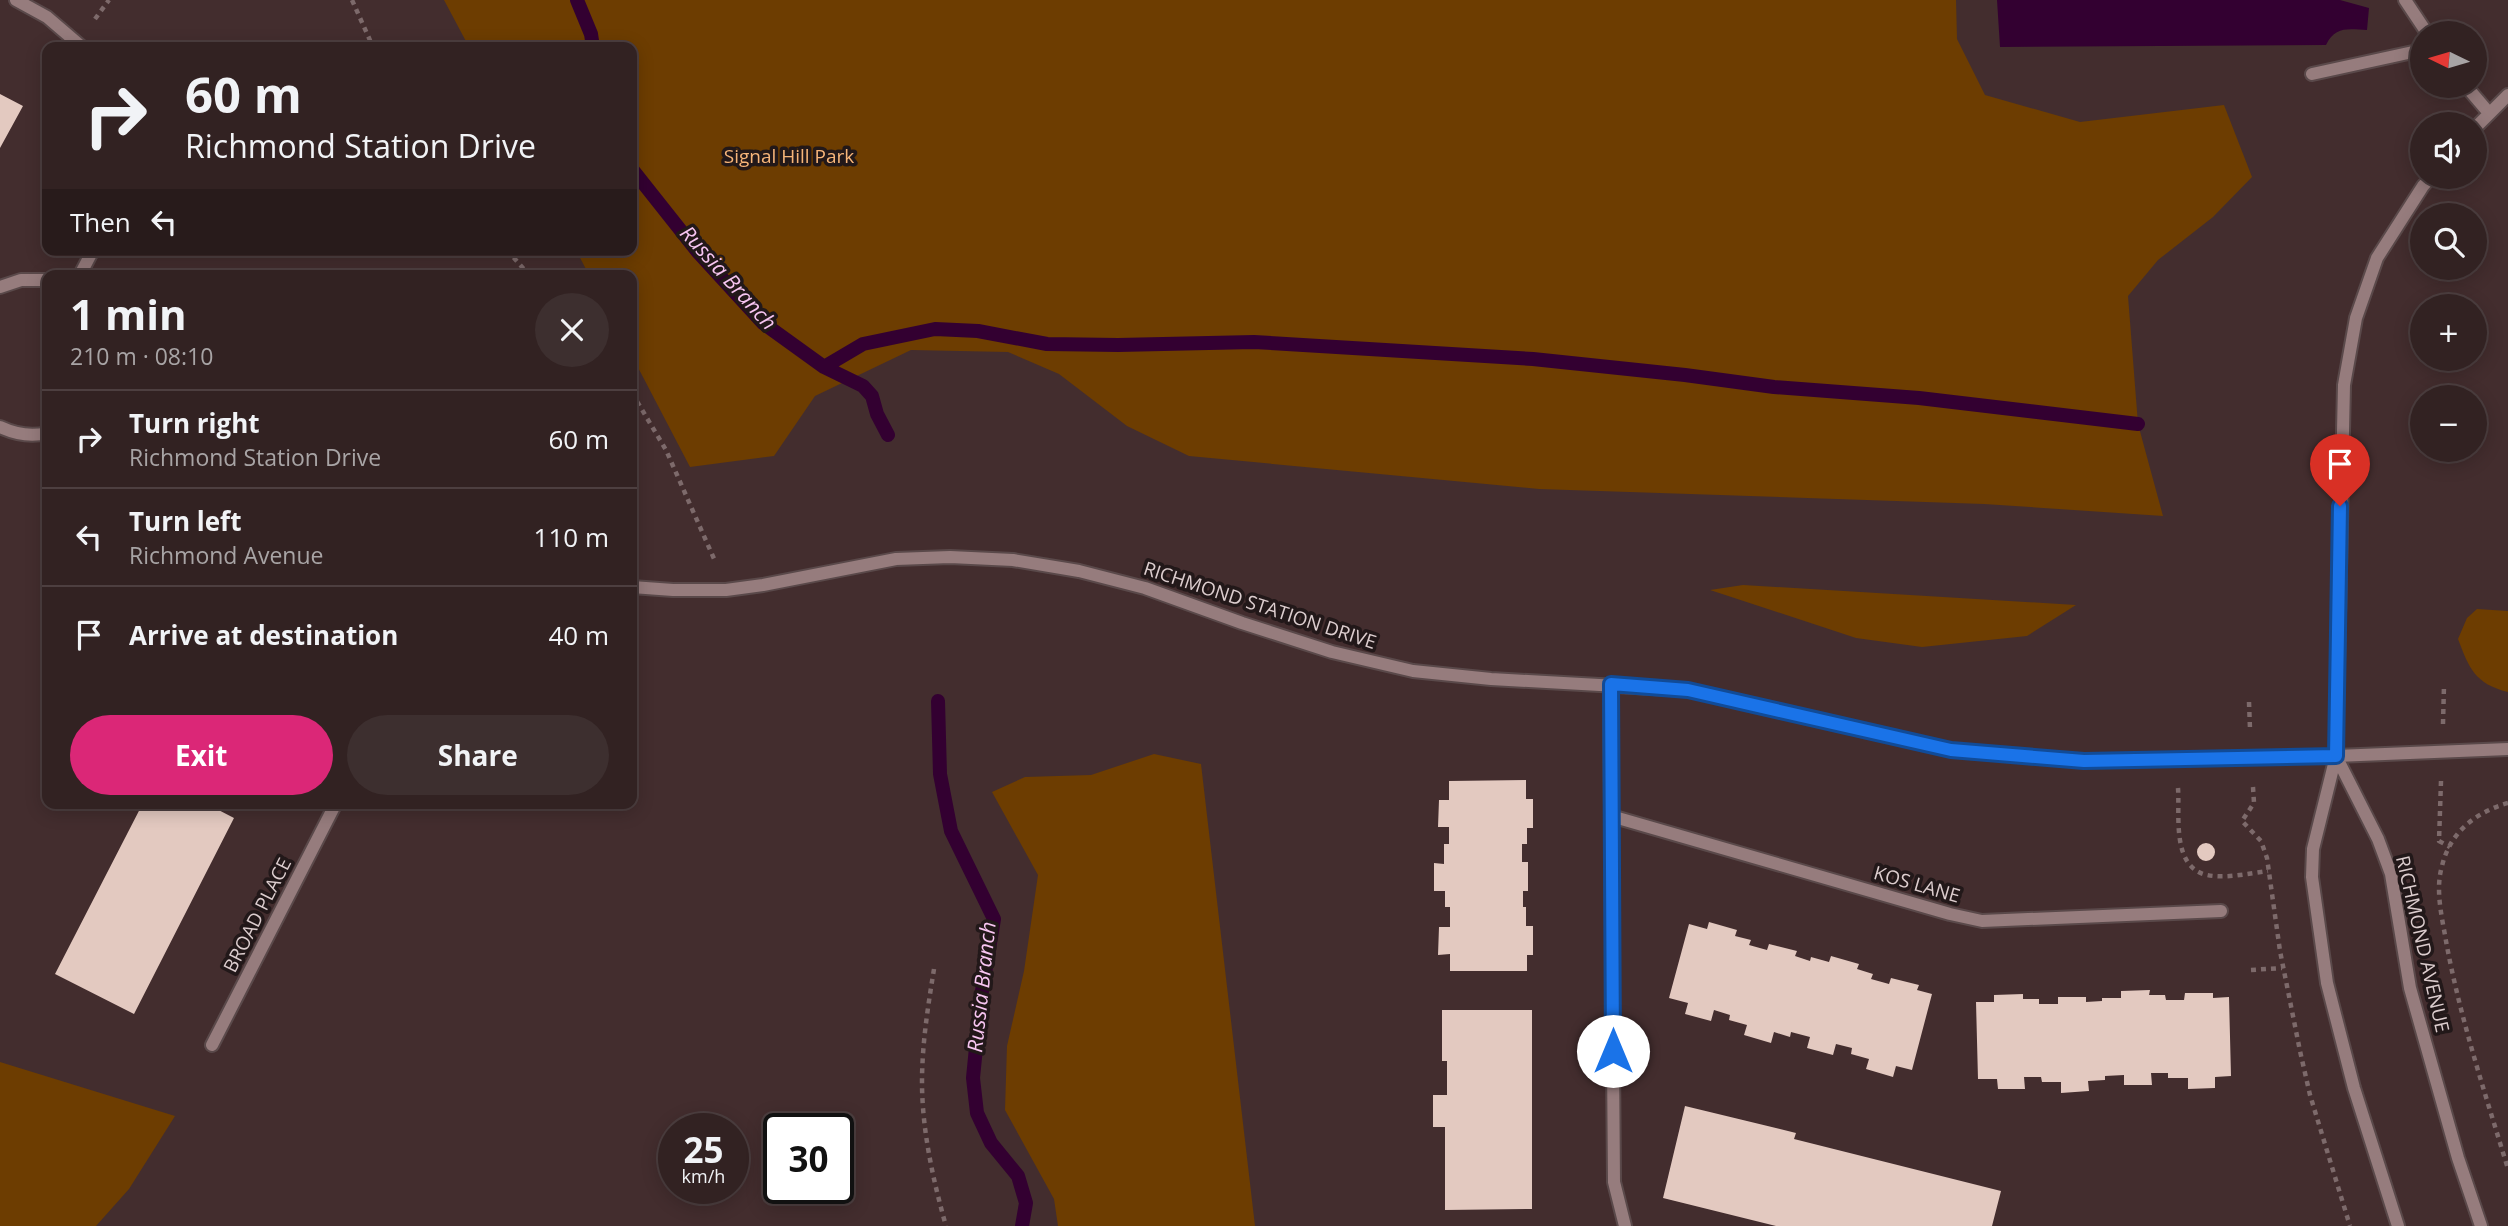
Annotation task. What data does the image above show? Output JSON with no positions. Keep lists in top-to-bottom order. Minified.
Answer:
{"streets":{"street":["RICHMOND STATION DRIVE","KOS LANE","BROAD PLACE","RICHMOND AVENUE"]},"crossings":[["RICHMOND STATION DRIVE","RICHMOND AVENUE"]],"water":["Russia Branch"],"parks":["Signal Hill Park"],"north":"left","page":{"map_buttons":["+","−"],"turn":["60 m","Richmond Station Drive"],"then":"Then","heading":["1 min","210 m · 08:10"],"list":[{"name":"Turn right","note":"Richmond Station Drive","value":"60 m"},{"name":"Turn left","note":"Richmond Avenue","value":"110 m"},{"name":"Arrive at destination","value":"40 m"}],"buttons":["Exit","Share"],"speed":"25 km/h","limit":"30"}}
